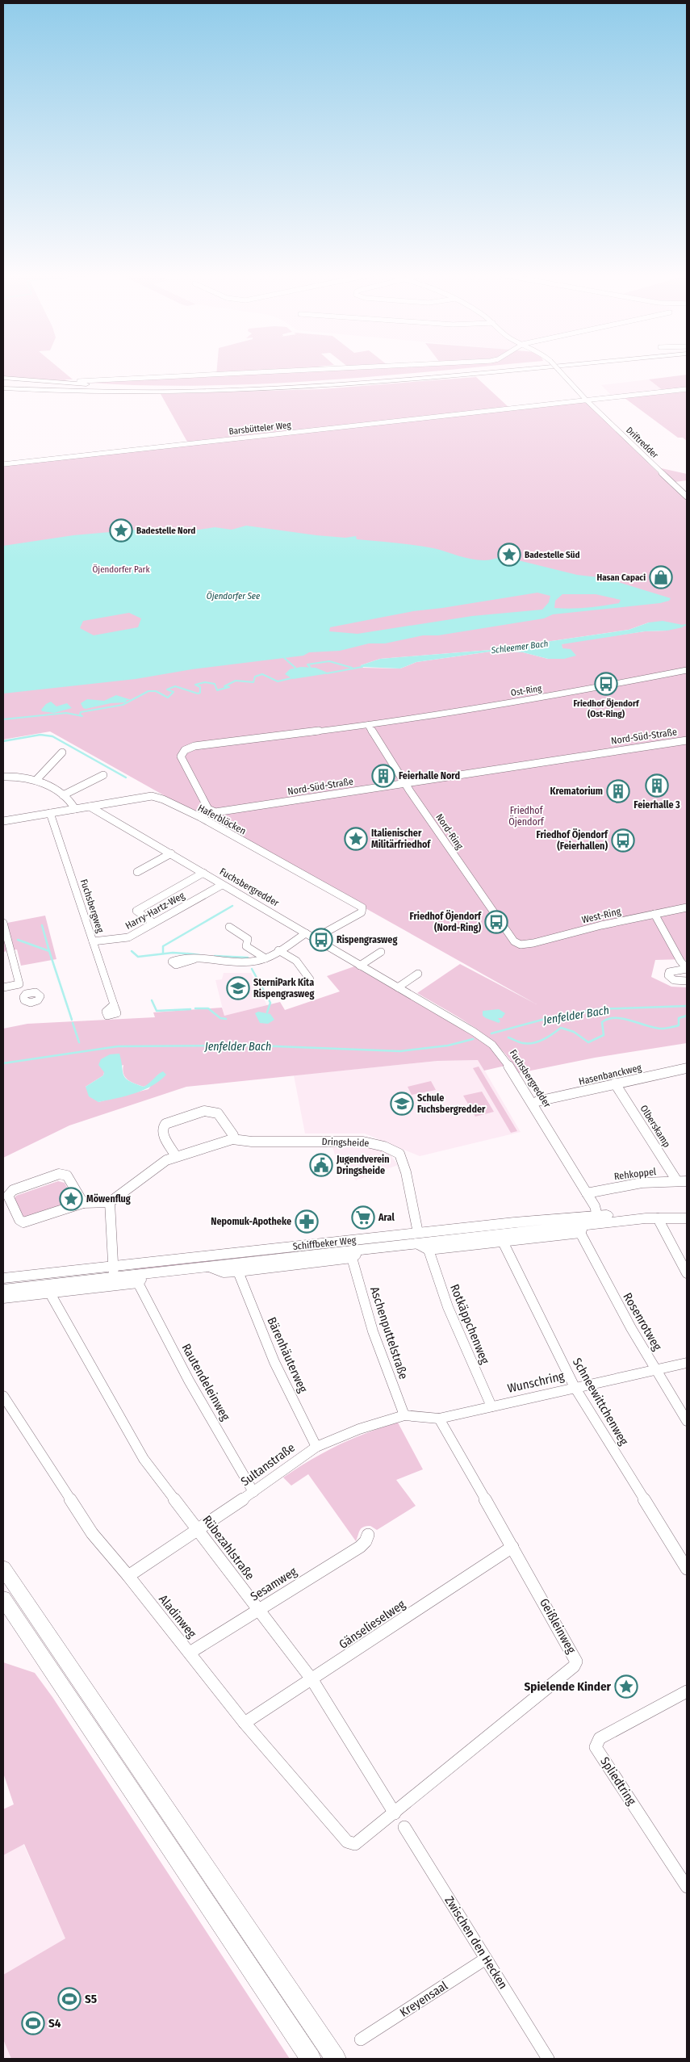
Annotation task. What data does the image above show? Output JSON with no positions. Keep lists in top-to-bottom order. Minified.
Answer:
{"streets":{"main road":["Schiffbeker Weg"],"street":["Barsbütteler Weg","Driftredder","Ost-Ring","Nord-Süd-Straße","Haferblöcken","Nord-Ring","Fuchsbergredder","Fuchsbergweg","Harry-Hartz-Weg","West-Ring","Hasenbanckweg","Olberskamp","Dringsheide","Rehkoppel","Rosenrotweg","Rotkäppchenweg","Aschenputtelstraße","Bärenhäuterweg","Rautendeleinweg","Wunschring","Schneewittchenweg","Sultanstraße","Rübezahlstraße","Sesamweg","Aladinweg","Gänselieselweg","Geißleinweg","Spliedtring","Zwischen den Hecken","Kreyensaal"]},"crossings":[["Barsbütteler Weg","Driftredder"],["Ost-Ring","Nord-Süd-Straße"],["Ost-Ring","Nord-Ring"],["Nord-Süd-Straße","Nord-Ring"],["Haferblöcken","Fuchsbergredder"],["Haferblöcken","Fuchsbergweg"],["Nord-Ring","West-Ring"],["Fuchsbergredder","Harry-Hartz-Weg"],["Fuchsbergredder","Rehkoppel"],["Fuchsbergredder","Schiffbeker Weg"],["Fuchsbergweg","Harry-Hartz-Weg"],["Hasenbanckweg","Olberskamp"],["Olberskamp","Rehkoppel"],["Dringsheide","Schiffbeker Weg"],["Schiffbeker Weg","Rosenrotweg"],["Schiffbeker Weg","Rotkäppchenweg"],["Schiffbeker Weg","Aschenputtelstraße"],["Schiffbeker Weg","Bärenhäuterweg"],["Schiffbeker Weg","Rautendeleinweg"],["Schiffbeker Weg","Schneewittchenweg"],["Schiffbeker Weg","Rübezahlstraße"],["Rosenrotweg","Wunschring"],["Rotkäppchenweg","Wunschring"],["Aschenputtelstraße","Sultanstraße"],["Bärenhäuterweg","Sultanstraße"],["Rautendeleinweg","Sultanstraße"],["Wunschring","Schneewittchenweg"],["Wunschring","Sultanstraße"],["Wunschring","Geißleinweg"],["Sultanstraße","Rübezahlstraße"],["Sultanstraße","Aladinweg"],["Sultanstraße","Geißleinweg"],["Rübezahlstraße","Sesamweg"],["Rübezahlstraße","Gänselieselweg"],["Rübezahlstraße","Geißleinweg"],["Sesamweg","Aladinweg"],["Aladinweg","Gänselieselweg"],["Aladinweg","Geißleinweg"],["Gänselieselweg","Geißleinweg"],["Zwischen den Hecken","Kreyensaal"]],"water":["Öjendorfer See","Schleemer Bach","Jenfelder Bach"],"parks":["Öjendorfer Park","Friedhof Öjendorf"],"places":{"place":["Badestelle Nord","Badestelle Süd","Italienischer Militärfriedhof","Möwenflug","Spielende Kinder"],"shop":["Hasan Capaci"],"bus stop":["Friedhof Öjendorf (Ost-Ring)","Friedhof Öjendorf (Feierhallen)","Friedhof Öjendorf (Nord-Ring)","Rispengrasweg"],"building":["Feierhalle Nord","Feierhalle 3","Krematorium"],"school or university":["SterniPark Kita Rispengrasweg","Schule Fuchsbergredder"],"public building":["Jugendverein Dringsheide"],"supermarket":["Aral"],"pharmacy":["Nepomuk-Apotheke"],"sports":["S5","S4"]}}
